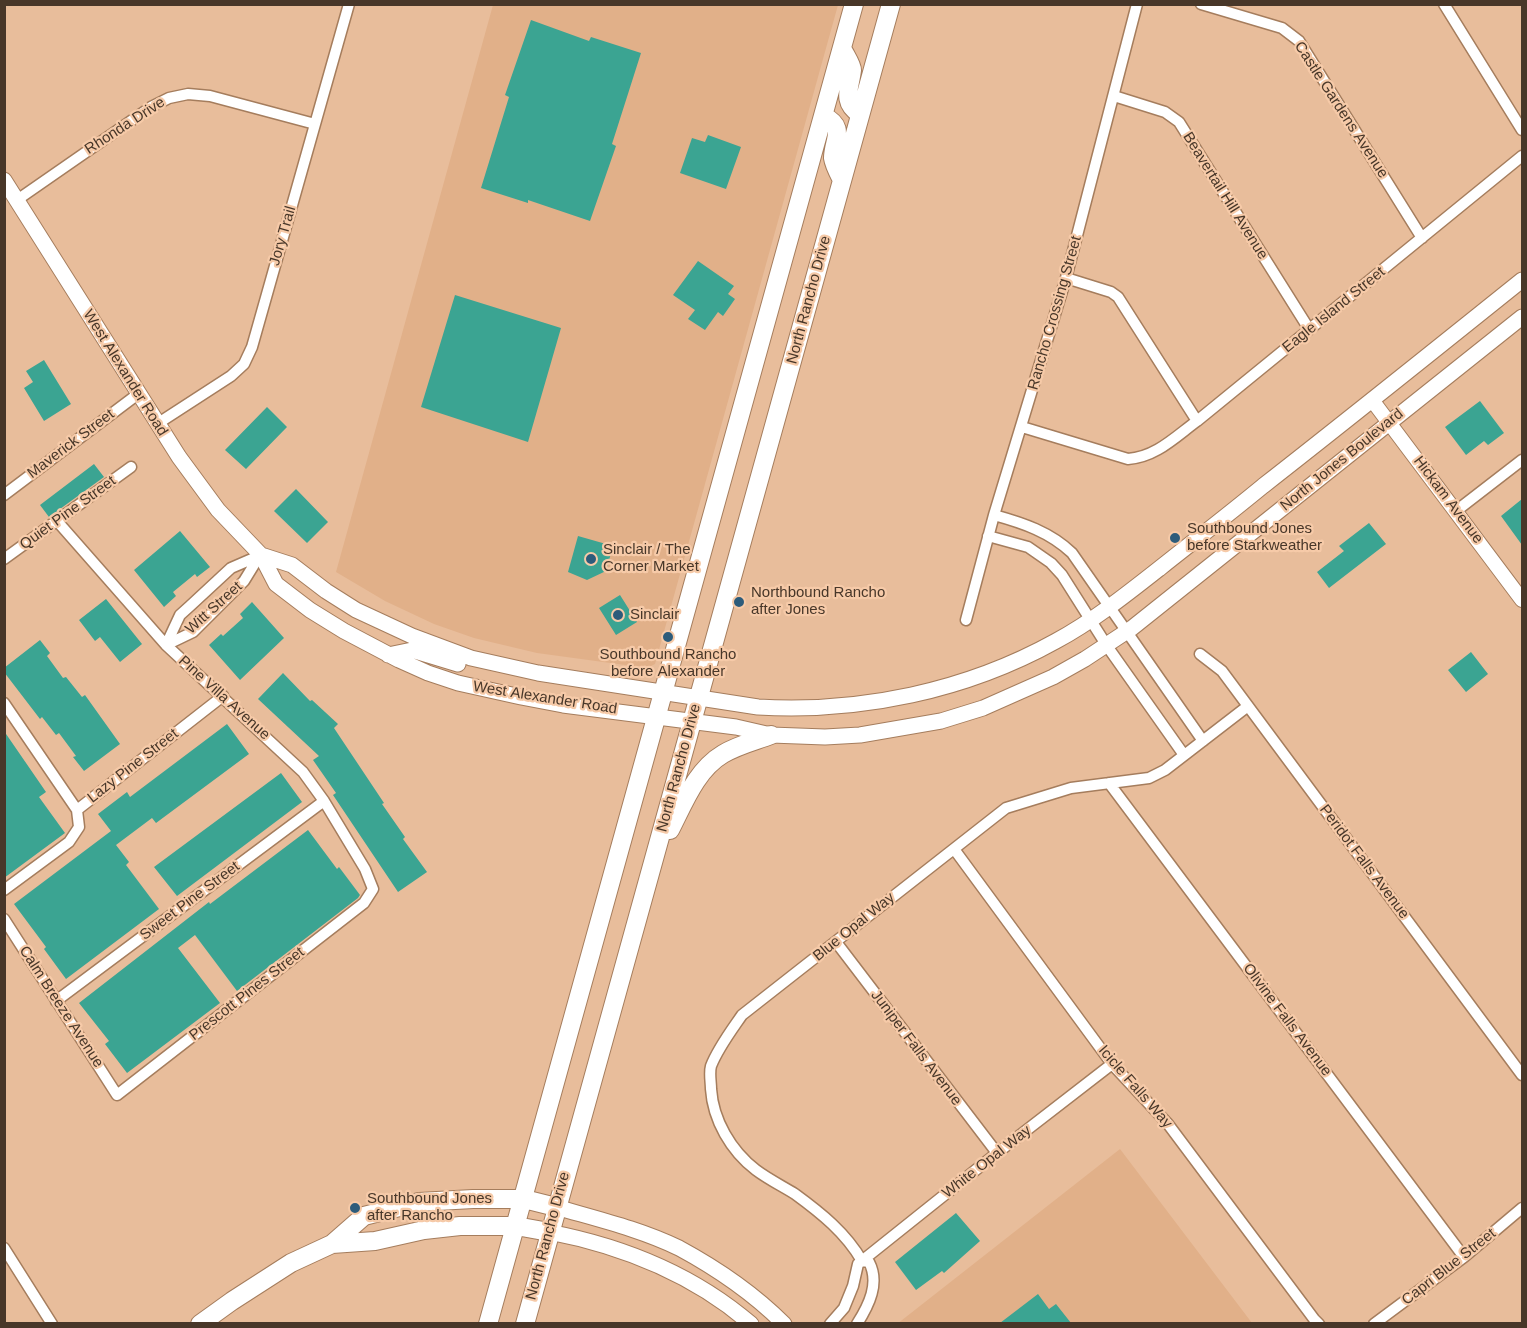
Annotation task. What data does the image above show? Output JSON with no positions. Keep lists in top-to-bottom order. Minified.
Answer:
{"streets":{"main road":["North Rancho Drive","West Alexander Road","North Jones Boulevard"],"street":["Castle Gardens Avenue","Rhonda Drive","Beavertail Hill Avenue","Jory Trail","Eagle Island Street","Rancho Crossing Street","Maverick Street","Hickam Avenue","Quiet Pine Street","Witt Street","Pine Villa Avenue","Lazy Pine Street","Peridot Falls Avenue","Sweet Pine Street","Blue Opal Way","Prescott Pines Street","Calm Breeze Avenue","Olivine Falls Avenue","Juniper Falls Avenue","Icicle Falls Way","White Opal Way","Capri Blue Street"]},"crossings":[["Castle Gardens Avenue","Eagle Island Street"],["Rhonda Drive","Jory Trail"],["Rhonda Drive","West Alexander Road"],["Beavertail Hill Avenue","Eagle Island Street"],["Beavertail Hill Avenue","Rancho Crossing Street"],["Jory Trail","West Alexander Road"],["North Rancho Drive","North Jones Boulevard"],["Eagle Island Street","Rancho Crossing Street"],["West Alexander Road","Maverick Street"],["West Alexander Road","North Jones Boulevard"],["West Alexander Road","Witt Street"],["North Jones Boulevard","Hickam Avenue"],["Quiet Pine Street","Pine Villa Avenue"],["Witt Street","Pine Villa Avenue"],["Pine Villa Avenue","Lazy Pine Street"],["Pine Villa Avenue","Sweet Pine Street"],["Pine Villa Avenue","Prescott Pines Street"],["Peridot Falls Avenue","Blue Opal Way"],["Sweet Pine Street","Calm Breeze Avenue"],["Blue Opal Way","Olivine Falls Avenue"],["Blue Opal Way","Juniper Falls Avenue"],["Blue Opal Way","Icicle Falls Way"],["Blue Opal Way","White Opal Way"],["Prescott Pines Street","Calm Breeze Avenue"],["Olivine Falls Avenue","Capri Blue Street"],["Juniper Falls Avenue","White Opal Way"],["Icicle Falls Way","White Opal Way"]],"places":["Southbound Jones before Starkweather","Sinclair / The Corner Market","Northbound Rancho after Jones","Sinclair","Southbound Rancho before Alexander","Southbound Jones after Rancho"]}
